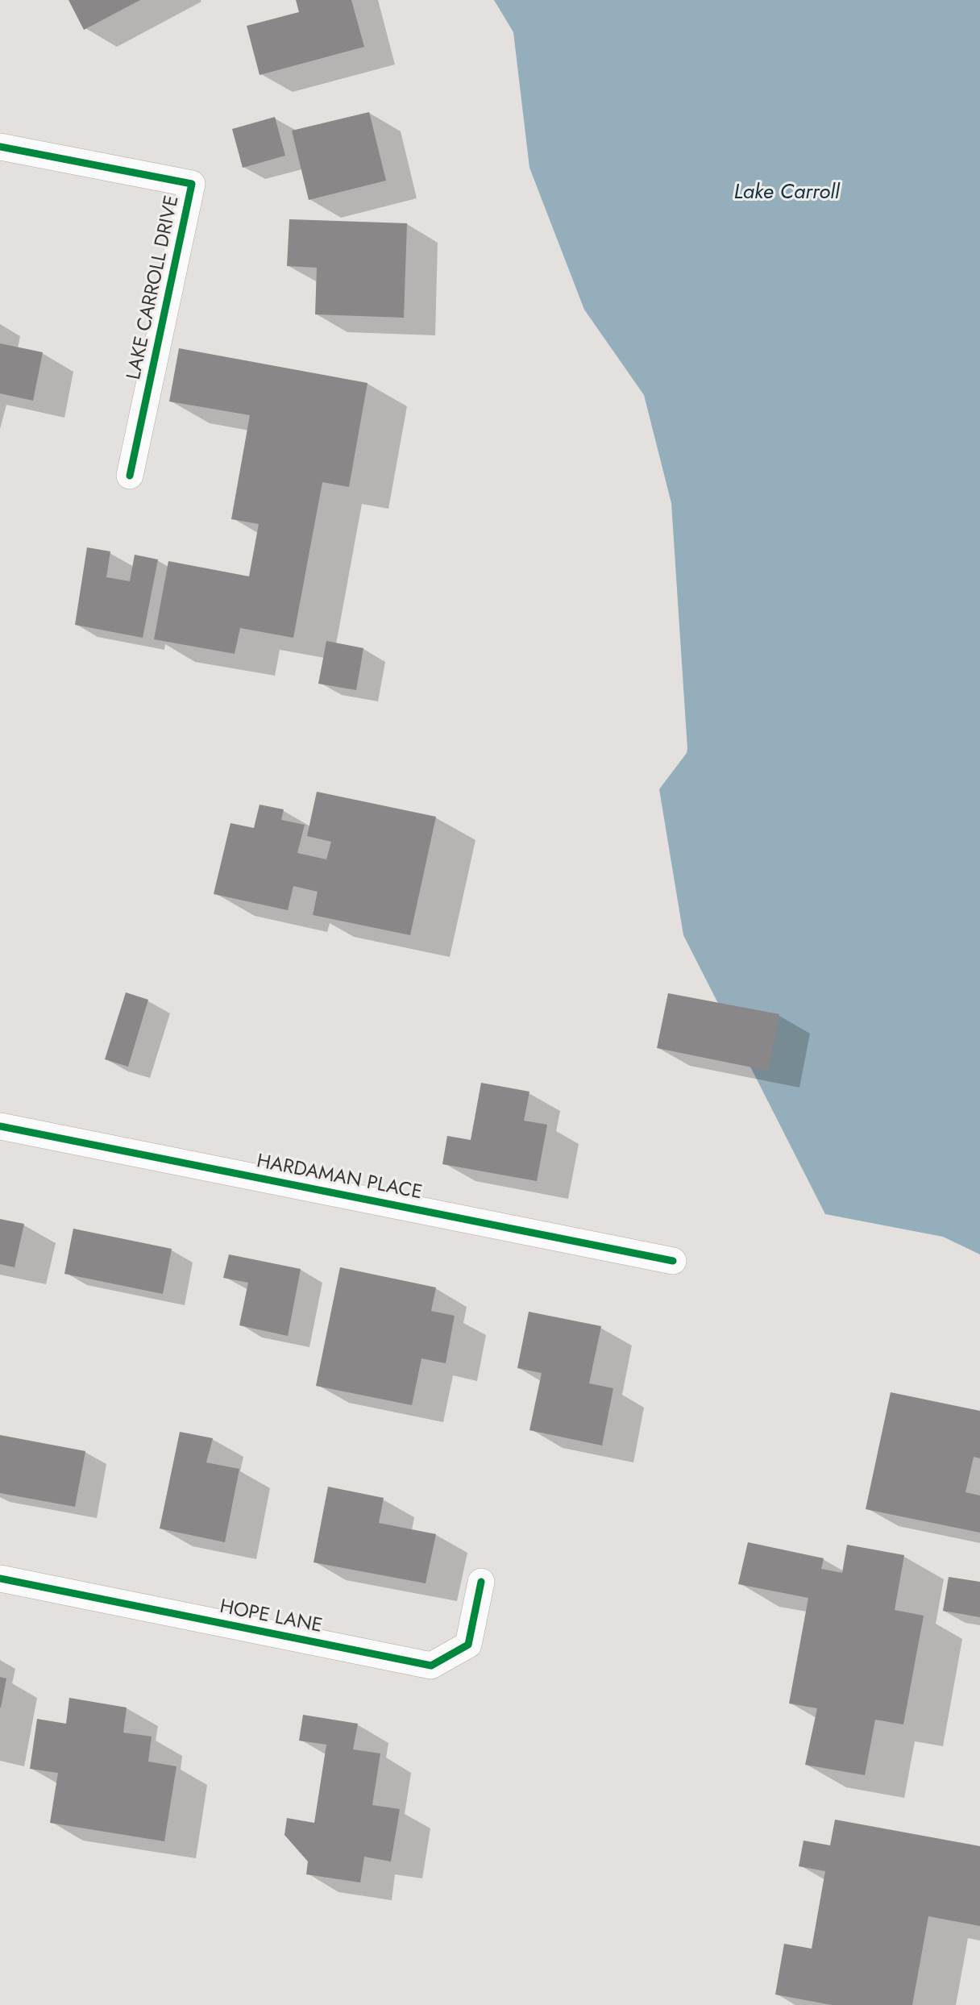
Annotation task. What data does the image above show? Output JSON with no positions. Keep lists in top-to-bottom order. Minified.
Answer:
{"streets":{"street":["LAKE CARROLL DRIVE","HARDAMAN PLACE","HOPE LANE"]},"water":["Lake Carroll"]}
